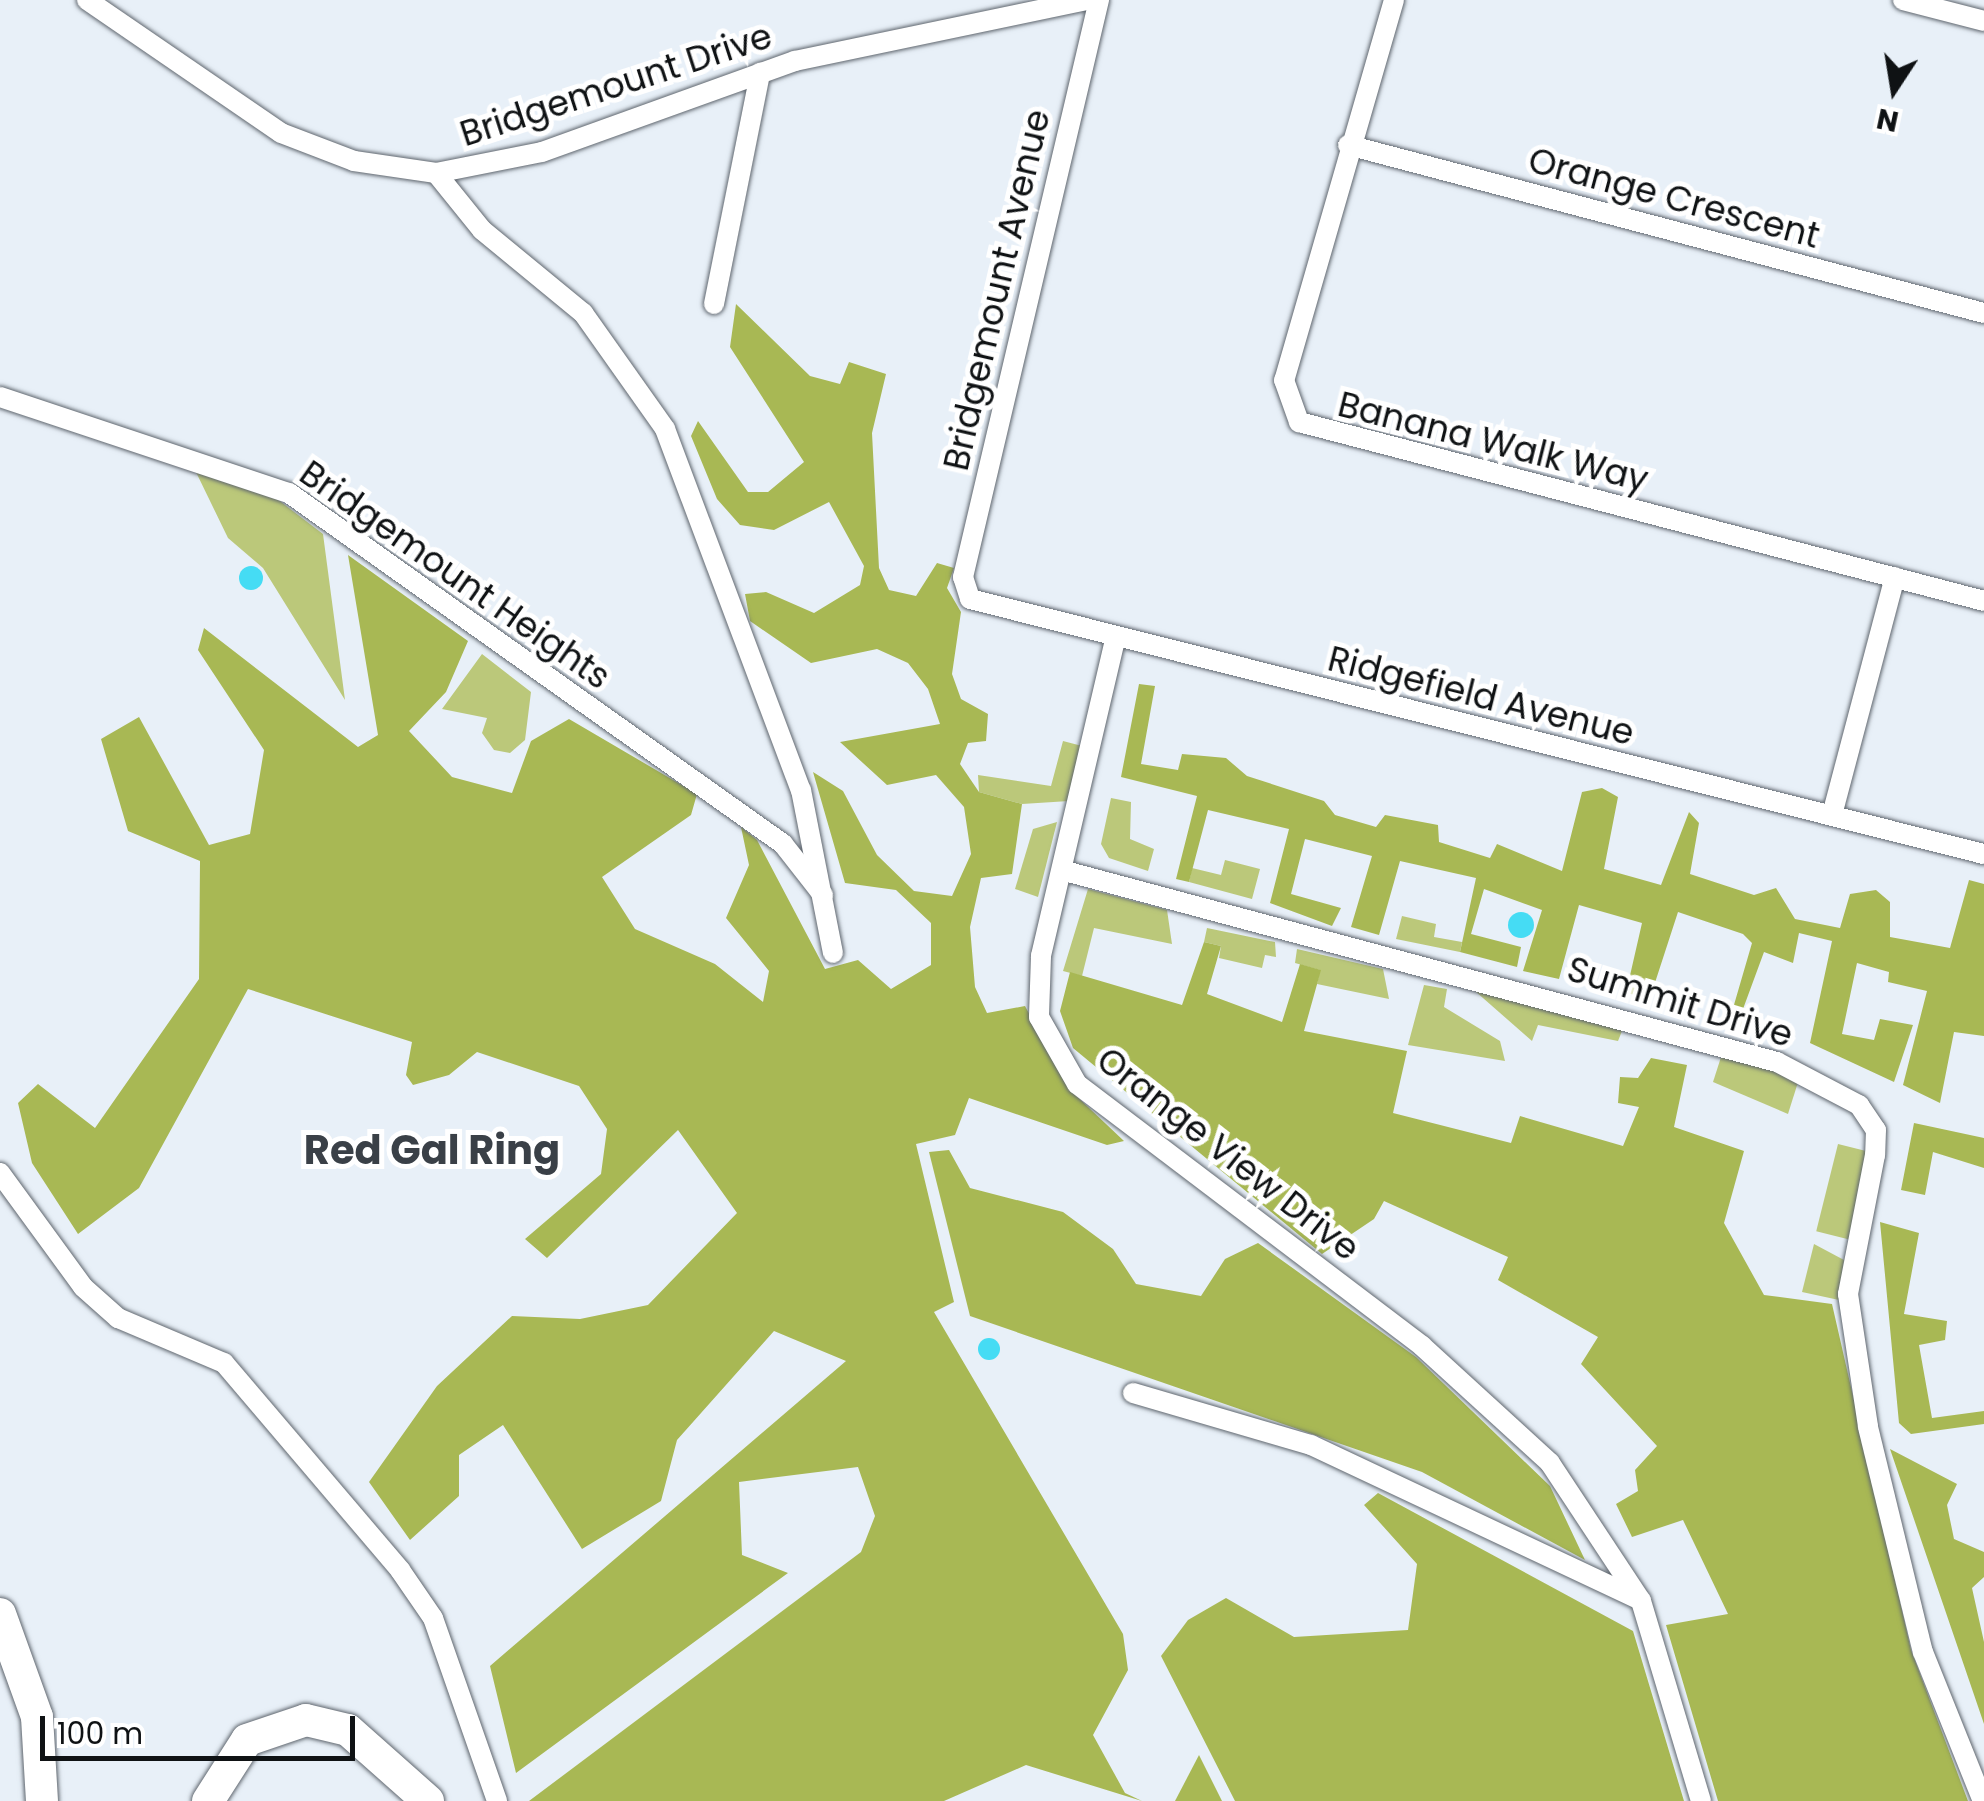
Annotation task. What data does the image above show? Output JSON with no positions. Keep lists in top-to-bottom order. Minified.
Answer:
{"streets":{"street":["Bridgemount Drive","Orange Crescent","Bridgemount Avenue","Banana Walk Way","Bridgemount Heights","Ridgefield Avenue","Summit Drive","Orange View Drive"]},"crossings":[["Bridgemount Drive","Bridgemount Heights"],["Orange Crescent","Banana Walk Way"],["Bridgemount Avenue","Ridgefield Avenue"],["Ridgefield Avenue","Orange View Drive"],["Summit Drive","Orange View Drive"]],"districts":["Red Gal Ring"],"scale_bar":"100 m","north":"bottom"}
